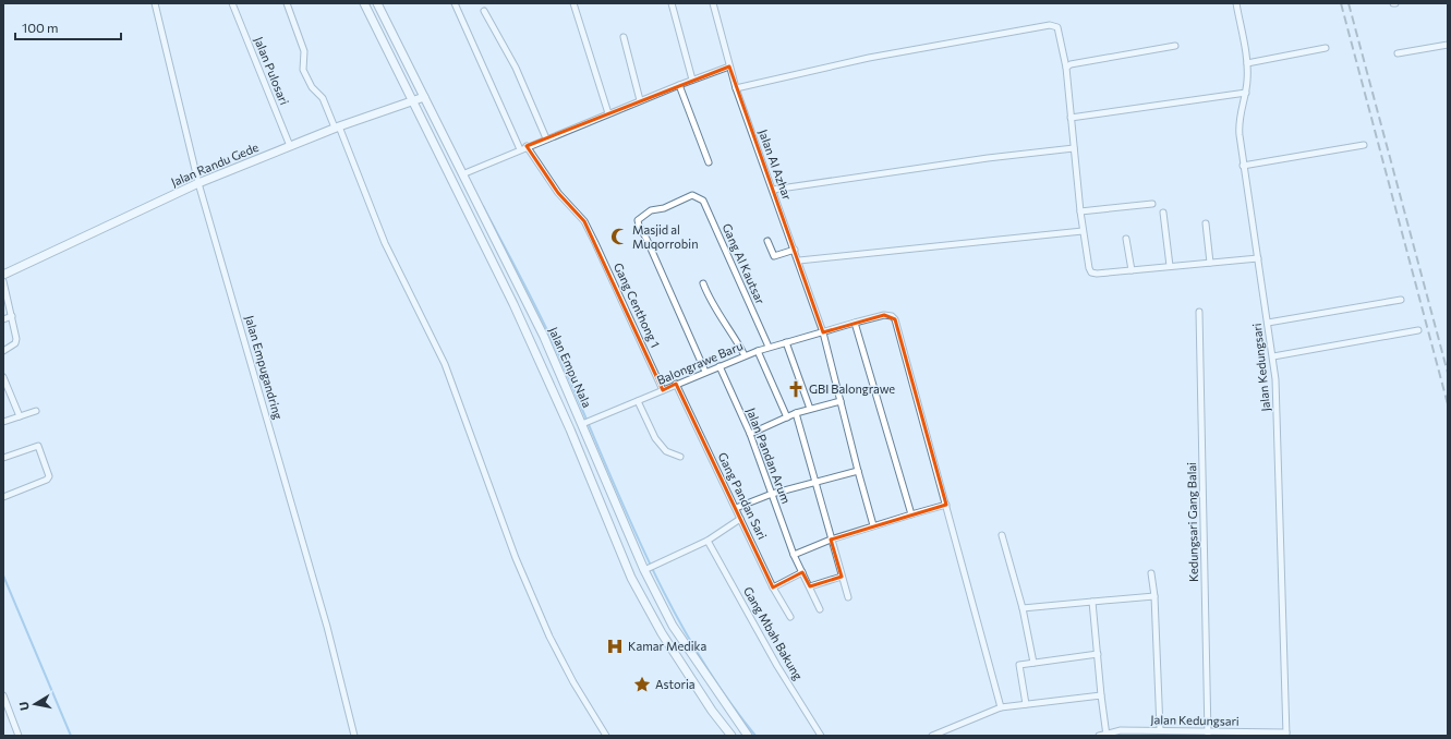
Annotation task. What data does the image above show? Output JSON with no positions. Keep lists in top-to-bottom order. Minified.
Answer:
{"streets":{"main road":["Jalan Randu Gede","Jalan Empu Nala"],"street":["Jalan Pulosari","Jalan Al Azhar","Gang Al Kautsar","Gang Centhong 1","Balongrawe Baru","Jalan Empugandring","Jalan Kedungsari","Jalan Pandan Arum","Gang Pandan Sari","Kedungsari Gang Balai","Gang Mbah Bakung"]},"crossings":[["Jalan Pulosari","Jalan Randu Gede"],["Jalan Randu Gede","Jalan Empugandring"],["Jalan Randu Gede","Jalan Empu Nala"],["Jalan Al Azhar","Balongrawe Baru"],["Gang Al Kautsar","Balongrawe Baru"],["Gang Centhong 1","Balongrawe Baru"],["Balongrawe Baru","Jalan Empu Nala"],["Balongrawe Baru","Jalan Pandan Arum"],["Balongrawe Baru","Gang Pandan Sari"],["Jalan Kedungsari","Kedungsari Gang Balai"]],"places":{"mosque":["Masjid al Muqorrobin"],"church":["GBI Balongrawe"],"hospital":["Kamar Medika"],"place":["Astoria"]},"scale_bar":"100 m","north":"left"}
